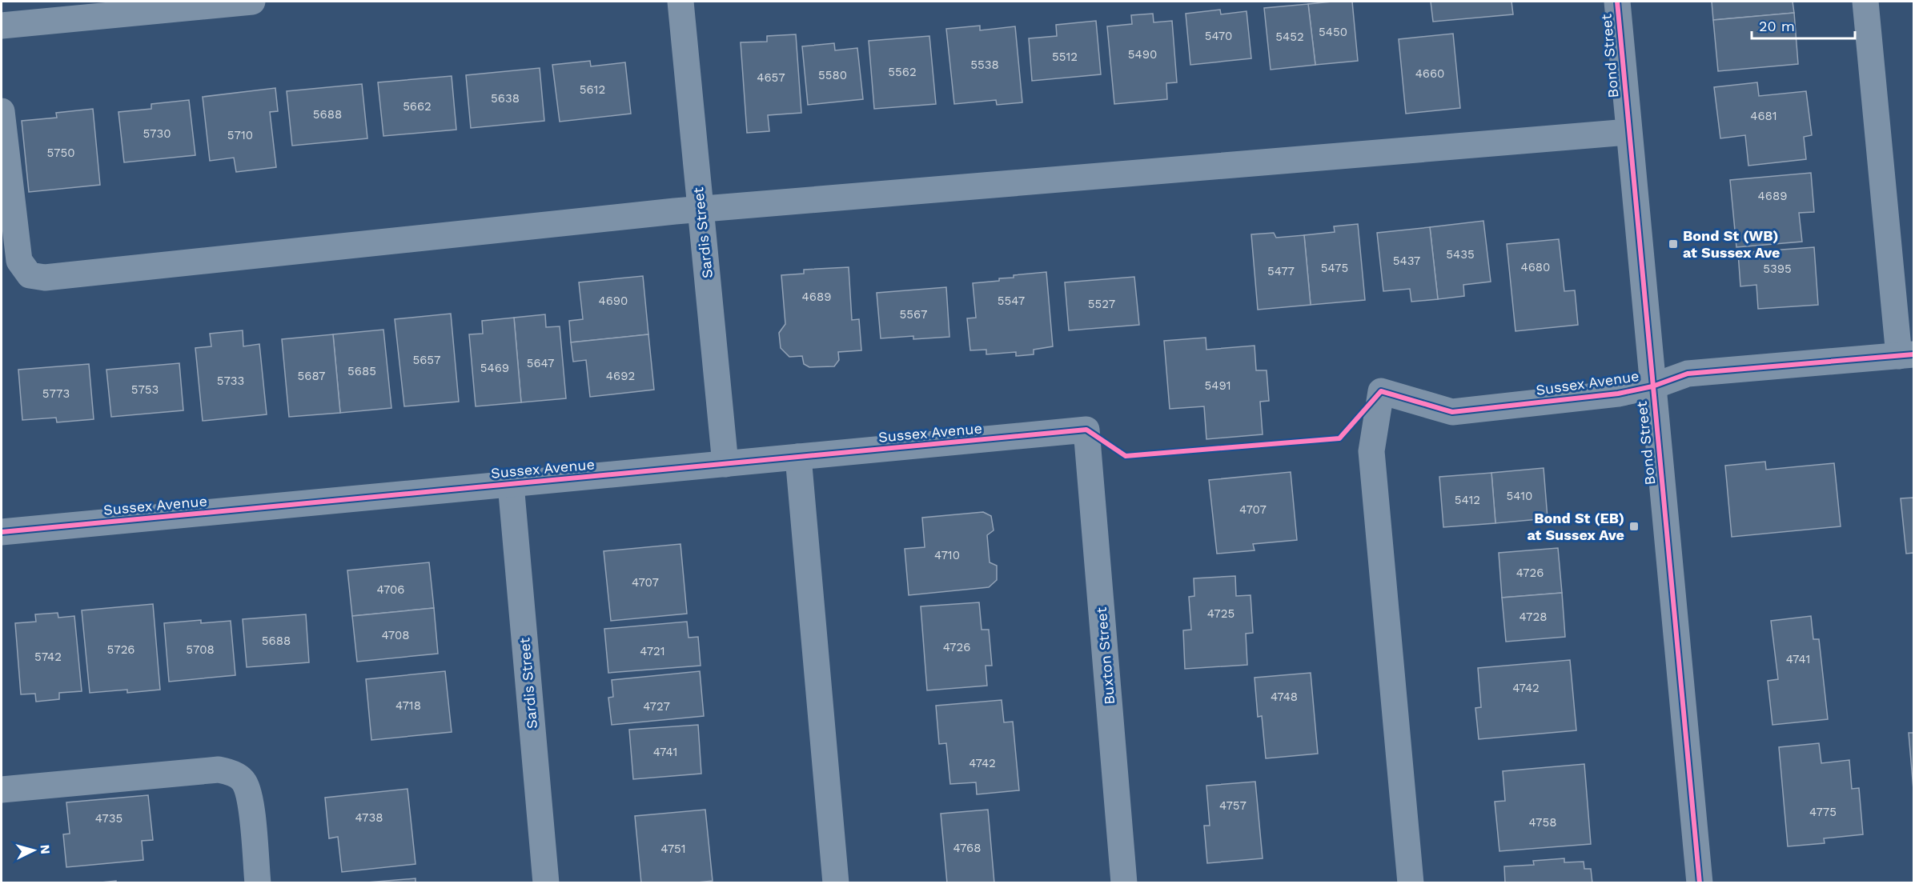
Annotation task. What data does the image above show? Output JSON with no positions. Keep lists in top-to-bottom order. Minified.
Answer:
{"streets":{"street":["Bond Street","Sardis Street","Sussex Avenue","Buxton Street"]},"crossings":[["Bond Street","Sussex Avenue"],["Sardis Street","Sussex Avenue"],["Sussex Avenue","Buxton Street"]],"places":{"transit":["Bond St (WB) at Sussex Ave","Bond St (EB) at Sussex Ave"]},"house_numbers":["5450","5470","5452","5490","5512","5538","5562","4660","5580","4657","5612","5638","5662","5688","4681","5730","5710","5750","4689","5435","5437","4680","5475","5395","5477","4689","4690","5547","5527","5567","5657","5647","5469","5685","5687","4692","5733","5491","5753","5773","5410","5412","4707","4710","4726","4707","4706","4725","4728","4708","5688","4726","5726","5708","4721","5742","4741","4742","4748","4718","4727","4741","4742","4757","4775","4738","4735","4758","4768","4751"],"scale_bar":"20 m","north":"right"}
